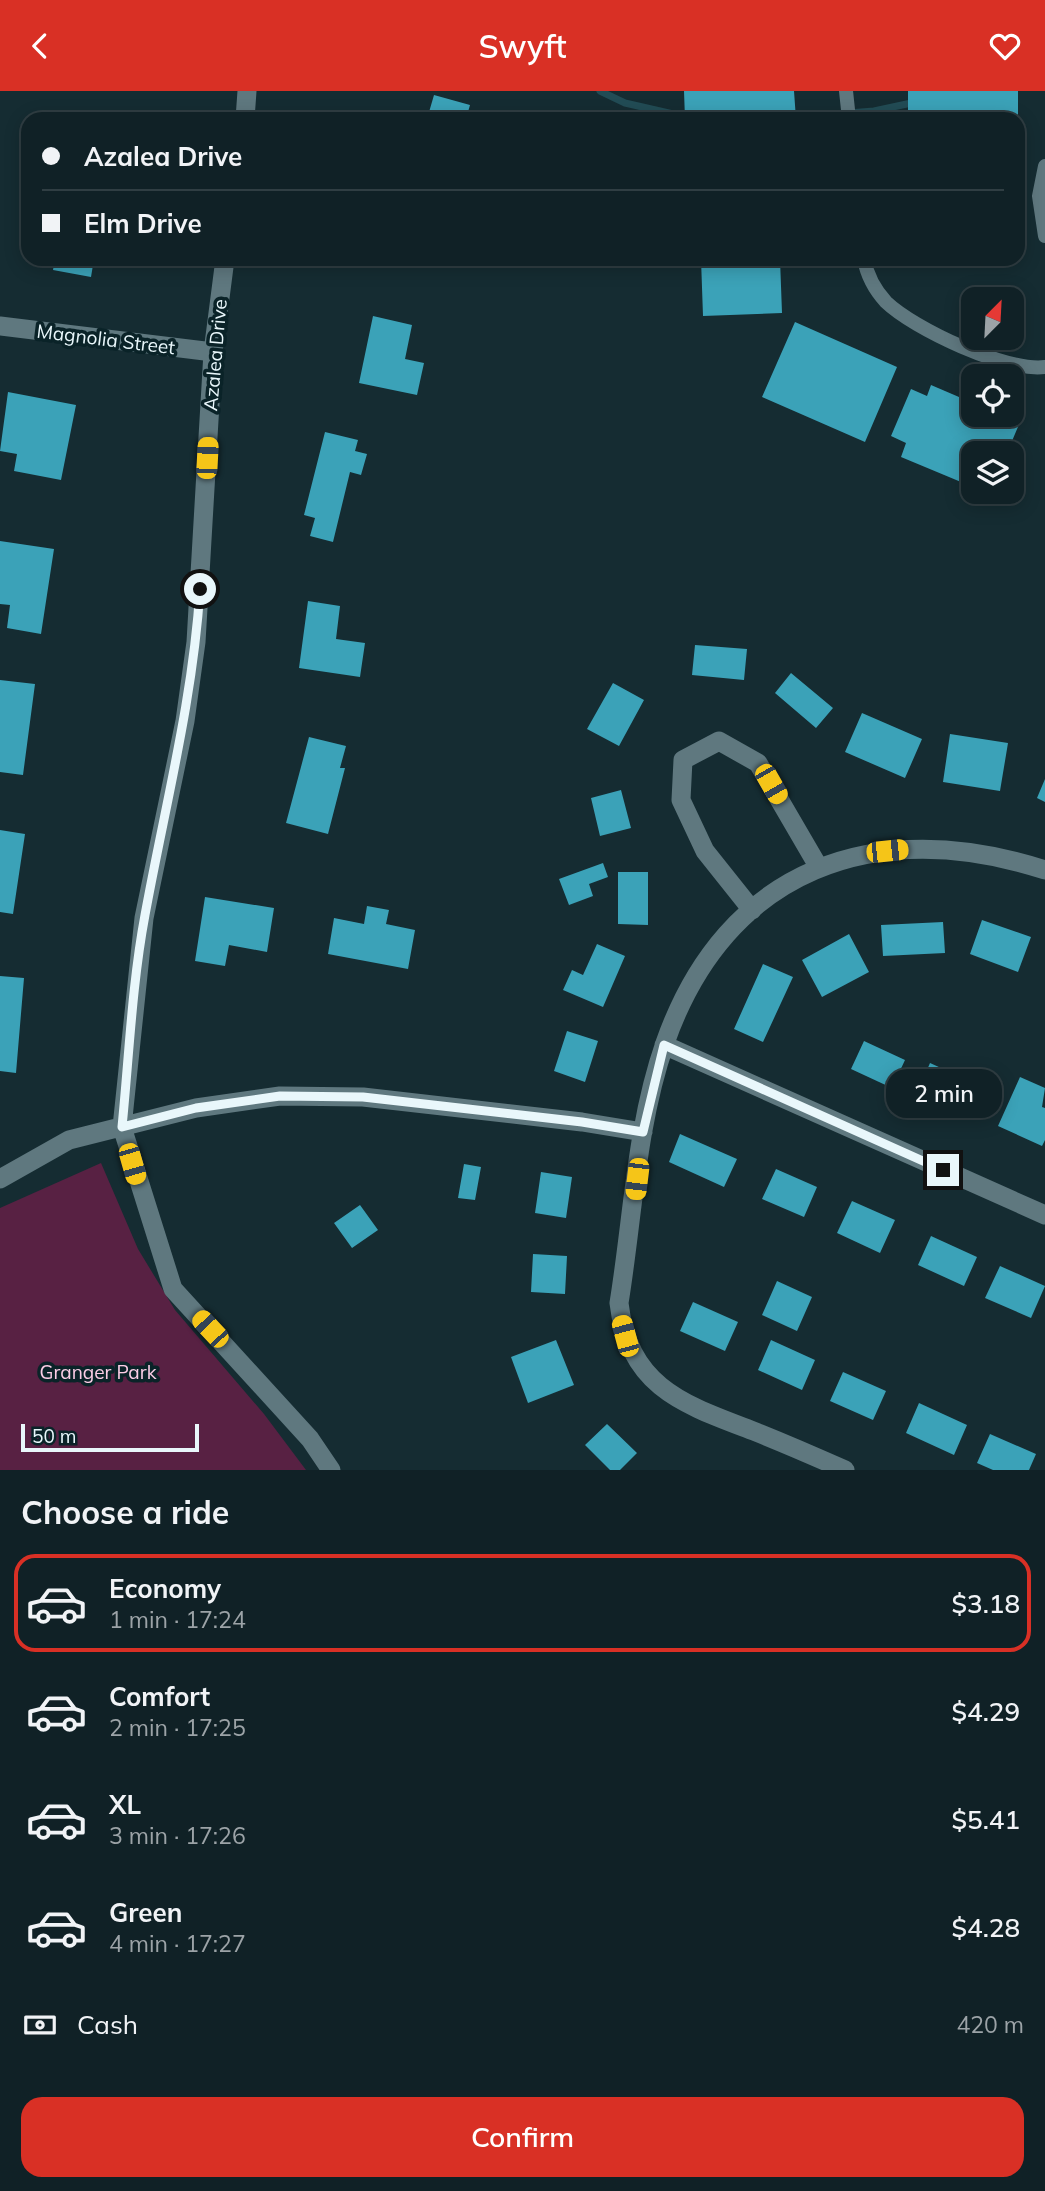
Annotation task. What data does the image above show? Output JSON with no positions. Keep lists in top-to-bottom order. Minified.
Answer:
{"streets":{"street":["Magnolia Street","Azalea Drive"]},"crossings":[["Magnolia Street","Azalea Drive"]],"parks":["Granger Park"],"scale_bar":"50 m","north":"top right","page":{"header":"Swyft","banner":["Azalea Drive","Elm Drive"],"bubble":"2 min","scale":"50 m","heading":"Choose a ride","list":[{"name":"Economy","note":"1 min · 17:24","value":"$3.18"},{"name":"Comfort","note":"2 min · 17:25","value":"$4.29"},{"name":"XL","note":"3 min · 17:26","value":"$5.41"},{"name":"Green","note":"4 min · 17:27","value":"$4.28"}],"pay":["Cash","420 m"],"buttons":"Confirm"}}
